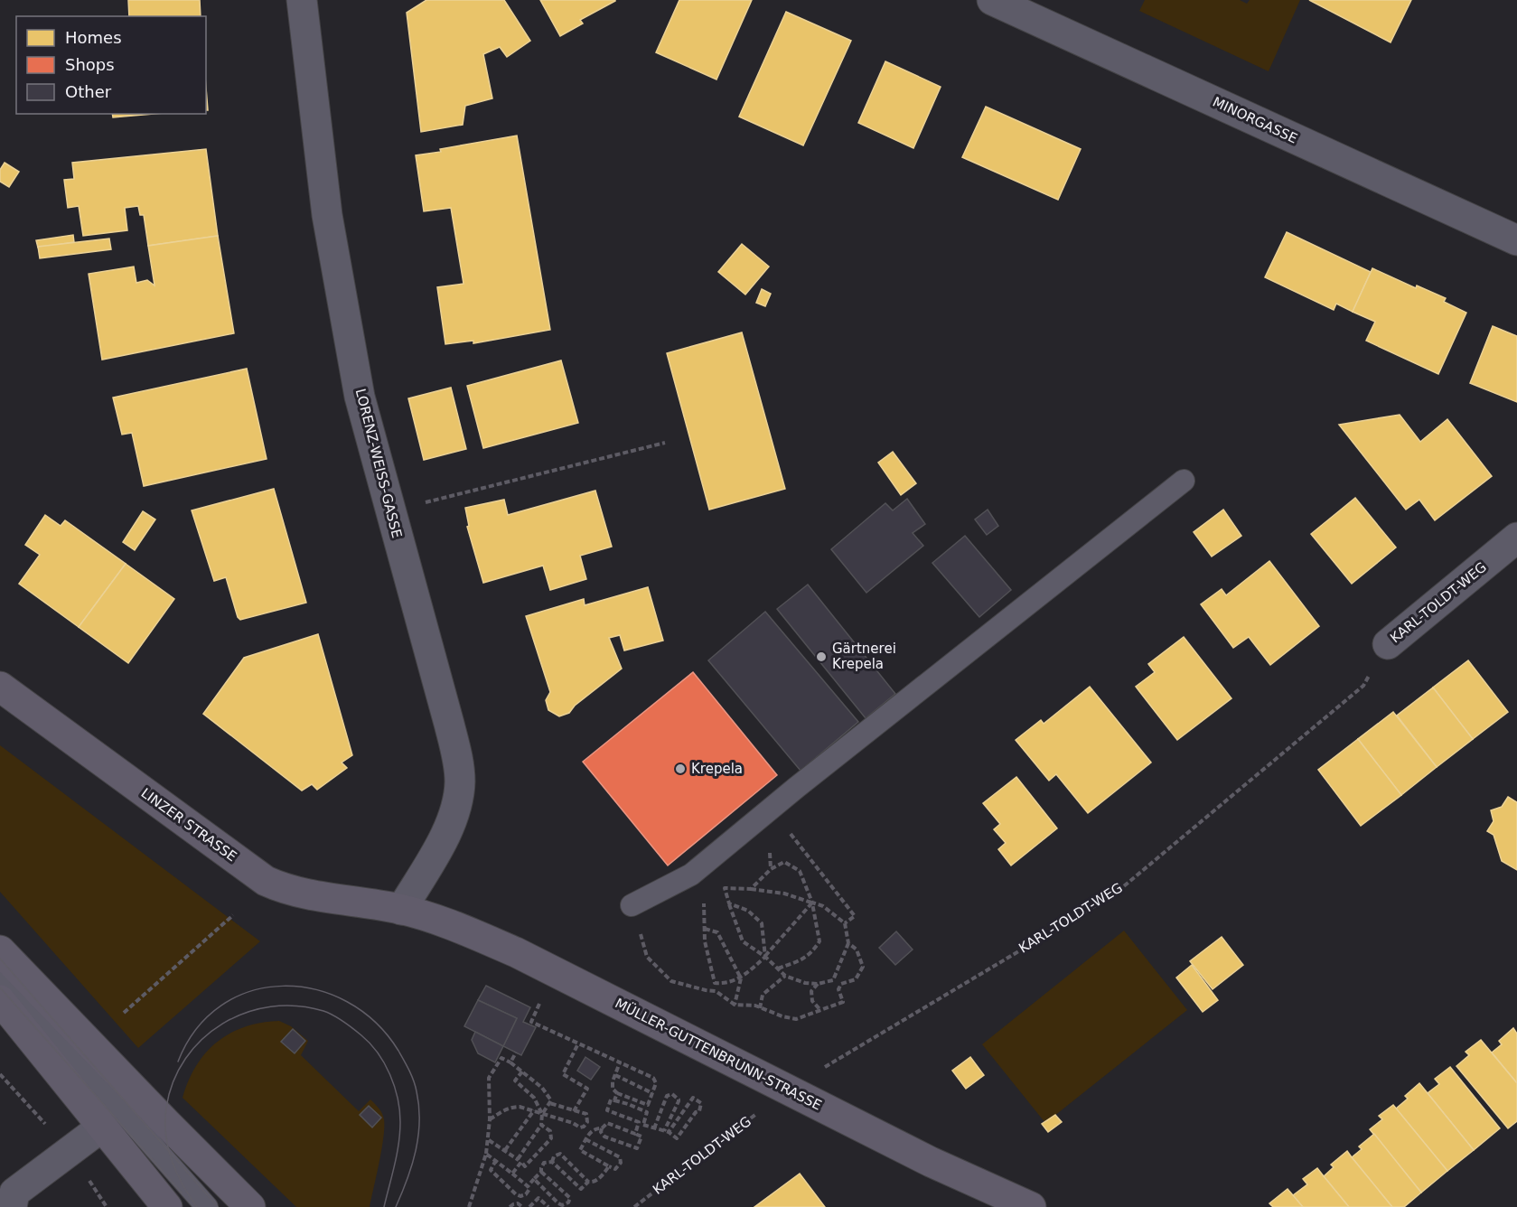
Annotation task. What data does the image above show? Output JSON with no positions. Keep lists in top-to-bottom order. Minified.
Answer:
{"streets":{"main road":["LINZER STRASSE","MÜLLER-GUTTENBRUNN-STRASSE"],"street":["MINORGASSE","LORENZ-WEISS-GASSE","KARL-TOLDT-WEG"]},"crossings":[["LORENZ-WEISS-GASSE","LINZER STRASSE"],["LORENZ-WEISS-GASSE","MÜLLER-GUTTENBRUNN-STRASSE"],["KARL-TOLDT-WEG","MÜLLER-GUTTENBRUNN-STRASSE"],["LINZER STRASSE","MÜLLER-GUTTENBRUNN-STRASSE"]],"places":["Gärtnerei Krepela","Krepela"],"legend":["Homes","Shops","Other"]}
